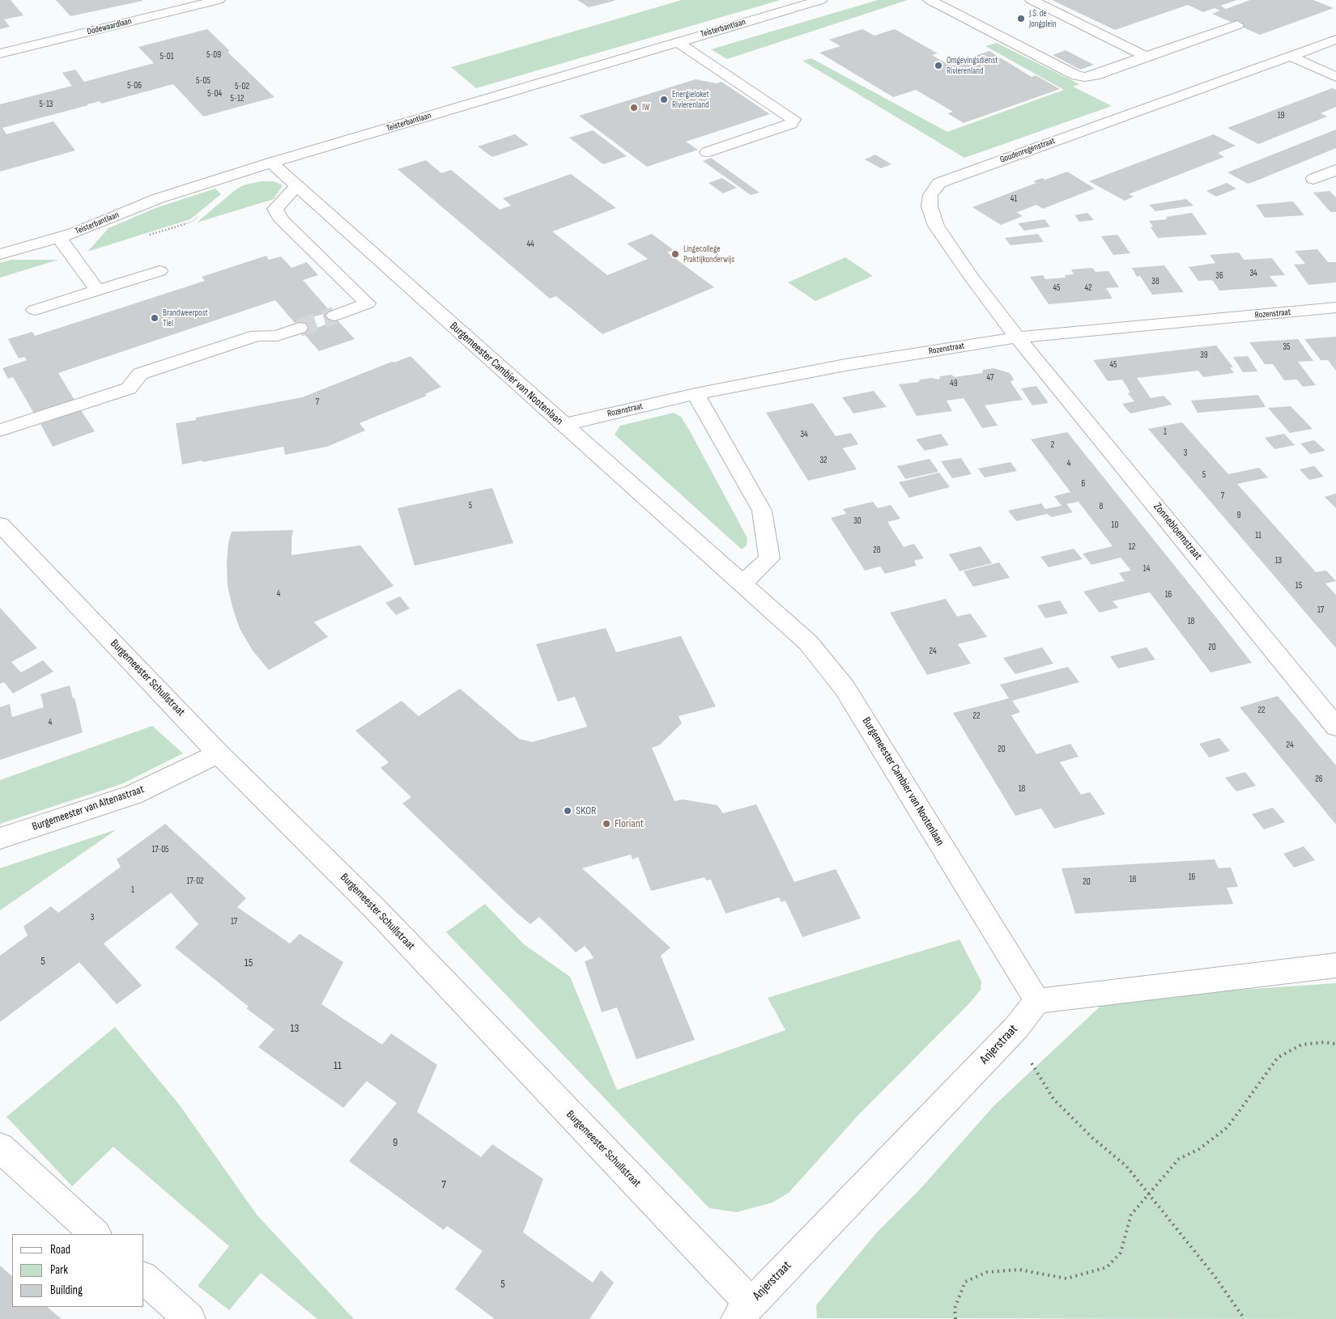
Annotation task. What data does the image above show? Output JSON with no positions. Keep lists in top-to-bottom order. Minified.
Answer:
{"streets":{"street":["Dodewaardlaan","Teisterbantlaan","Goudenregenstraat","Rozenstraat","Burgemeester Cambier van Nootenlaan","Zonnebloemstraat","Burgemeester Schullstraat","Burgemeester van Altenastraat","Anjerstraat"]},"crossings":[["Teisterbantlaan","Burgemeester Cambier van Nootenlaan"],["Goudenregenstraat","Rozenstraat"],["Goudenregenstraat","Zonnebloemstraat"],["Rozenstraat","Burgemeester Cambier van Nootenlaan"],["Rozenstraat","Zonnebloemstraat"],["Burgemeester Cambier van Nootenlaan","Anjerstraat"],["Burgemeester Schullstraat","Burgemeester van Altenastraat"],["Burgemeester Schullstraat","Anjerstraat"]],"places":["J.S. de Jongplein","Omgevingsdienst Rivierenland","Energieloket Rivierenland","IW","Lingecollege Praktijkonderwijs","Brandweerpost Tiel","SKOR","Floriant"],"house_numbers":["5-09","5-01","5-05","5-06","5-02","5-04","5-12","5-13","19","41","44","34","36","38","45","42","35","39","45","47","49","7","1","34","2","3","32","4","5","6","7","5","8","9","30","10","11","12","28","13","14","15","4","16","17","18","20","24","22","22","4","24","20","26","18","17-05","16","18","17-02","20","1","3","17","5","15","13","11","9","7","5"],"legend":["Road","Park","Building"]}
